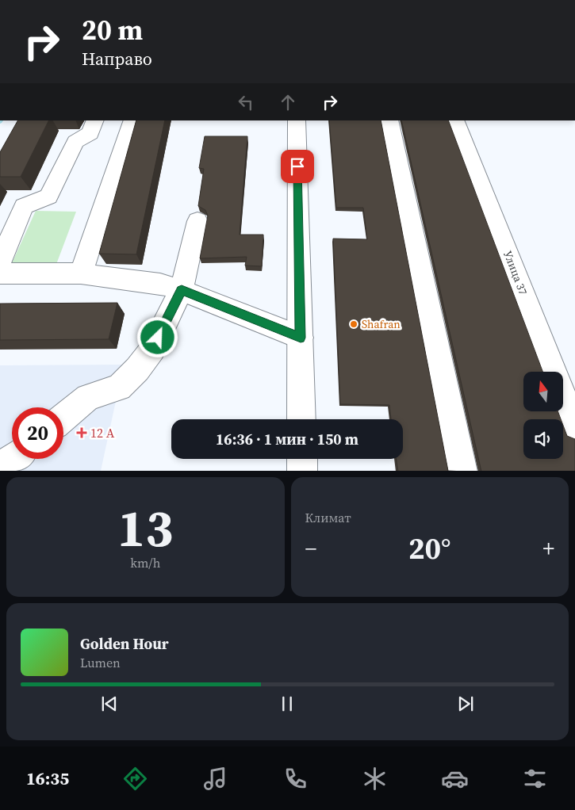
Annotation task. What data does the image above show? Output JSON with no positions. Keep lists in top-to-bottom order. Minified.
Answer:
{"streets":{"main road":["Улица 37"]},"places":{"other":["Shafran"],"health":["12 А"]},"north":"top","page":{"turn":["20 m","Направо"],"limit":"20","trip":"16:36 · 1 мин · 150 m","tile":[["13","km/h"],"Климат"],"heat":["−","20°","+"],"song":["Golden Hour","Lumen"],"tabs":"16:35"}}
